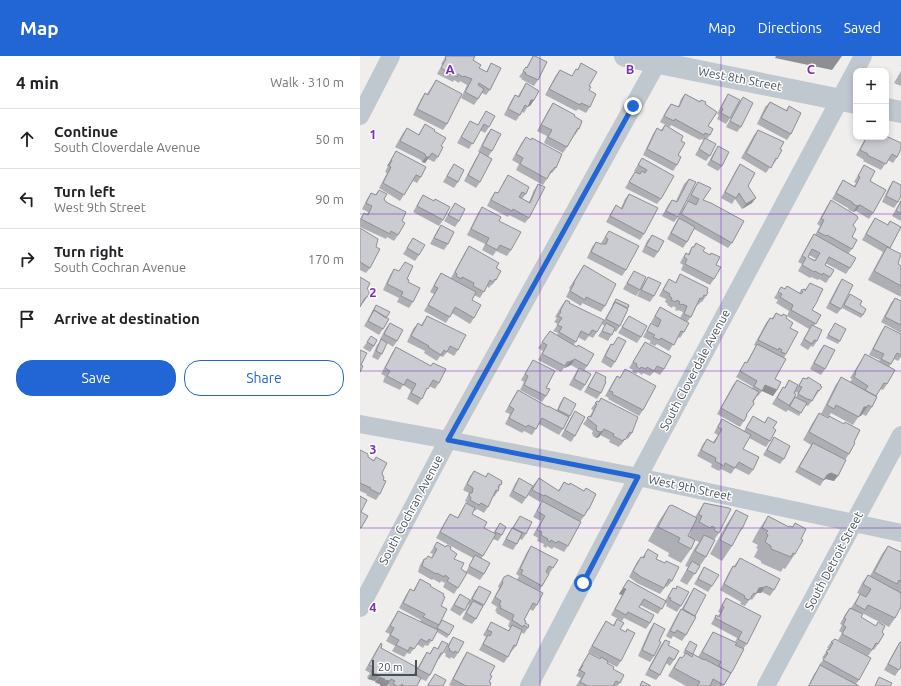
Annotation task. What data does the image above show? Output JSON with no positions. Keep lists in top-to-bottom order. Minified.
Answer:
{"streets":{"street":["West 8th Street","South Cloverdale Avenue","West 9th Street","South Cochran Avenue","South Detroit Street"]},"crossings":[["West 8th Street","South Cloverdale Avenue"],["West 8th Street","South Cochran Avenue"],["South Cloverdale Avenue","West 9th Street"],["West 9th Street","South Cochran Avenue"],["West 9th Street","South Detroit Street"]],"scale_bar":"20 m","page":{"header":"Map","nav":["Map","Directions","Saved"],"heading":["4 min","Walk · 310 m"],"map_buttons":["+","−"],"list":[["Continue","South Cloverdale Avenue","50 m"],["Turn left","West 9th Street","90 m"],["Turn right","South Cochran Avenue","170 m"],"Arrive at destination"],"buttons":["Save","Share"],"scale":"20 m"},"grid":{"columns":["A","B","C"],"rows":["1","2","3","4"]}}
